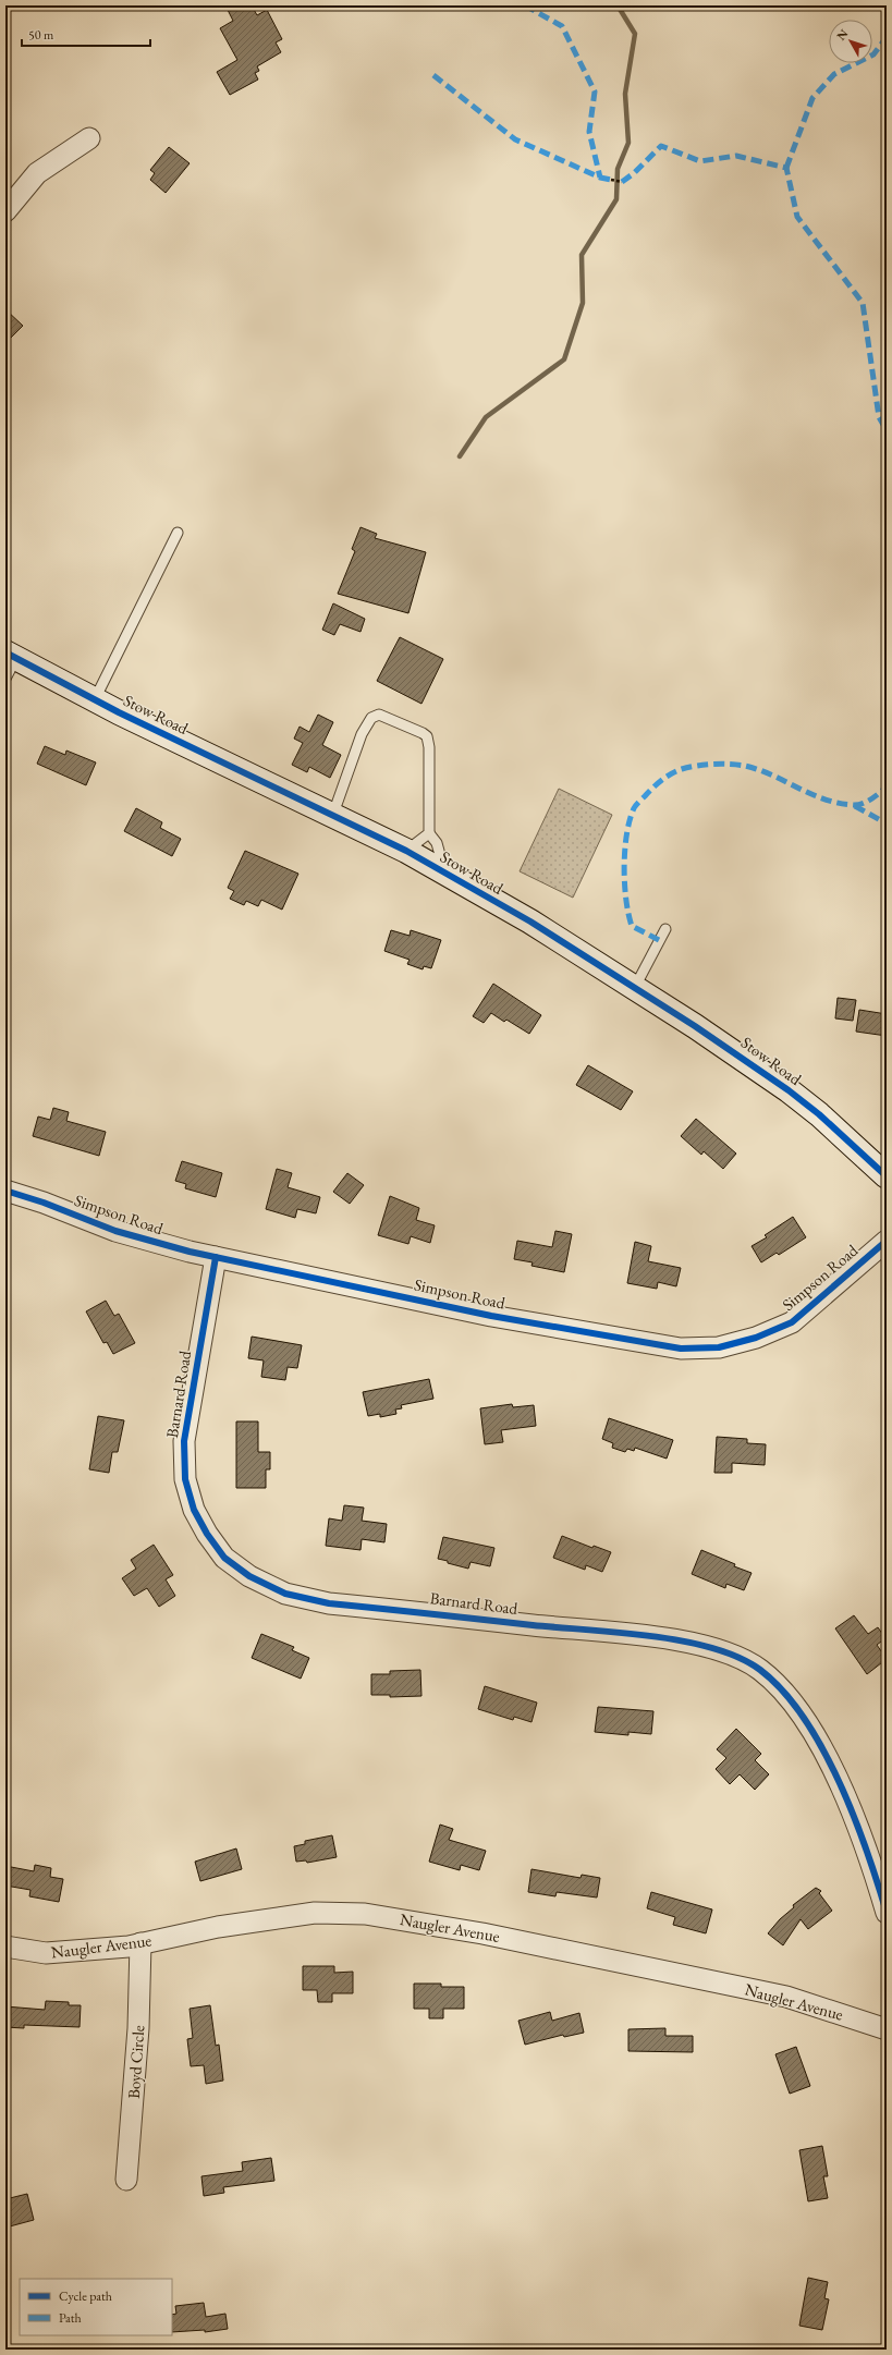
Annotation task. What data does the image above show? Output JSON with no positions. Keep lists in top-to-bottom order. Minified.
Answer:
{"streets":{"street":["Stow Road","Simpson Road","Barnard Road","Naugler Avenue","Boyd Circle"]},"crossings":[["Simpson Road","Barnard Road"],["Naugler Avenue","Boyd Circle"]],"legend":["Cycle path","Path"],"scale_bar":"50 m","north":"top left"}
